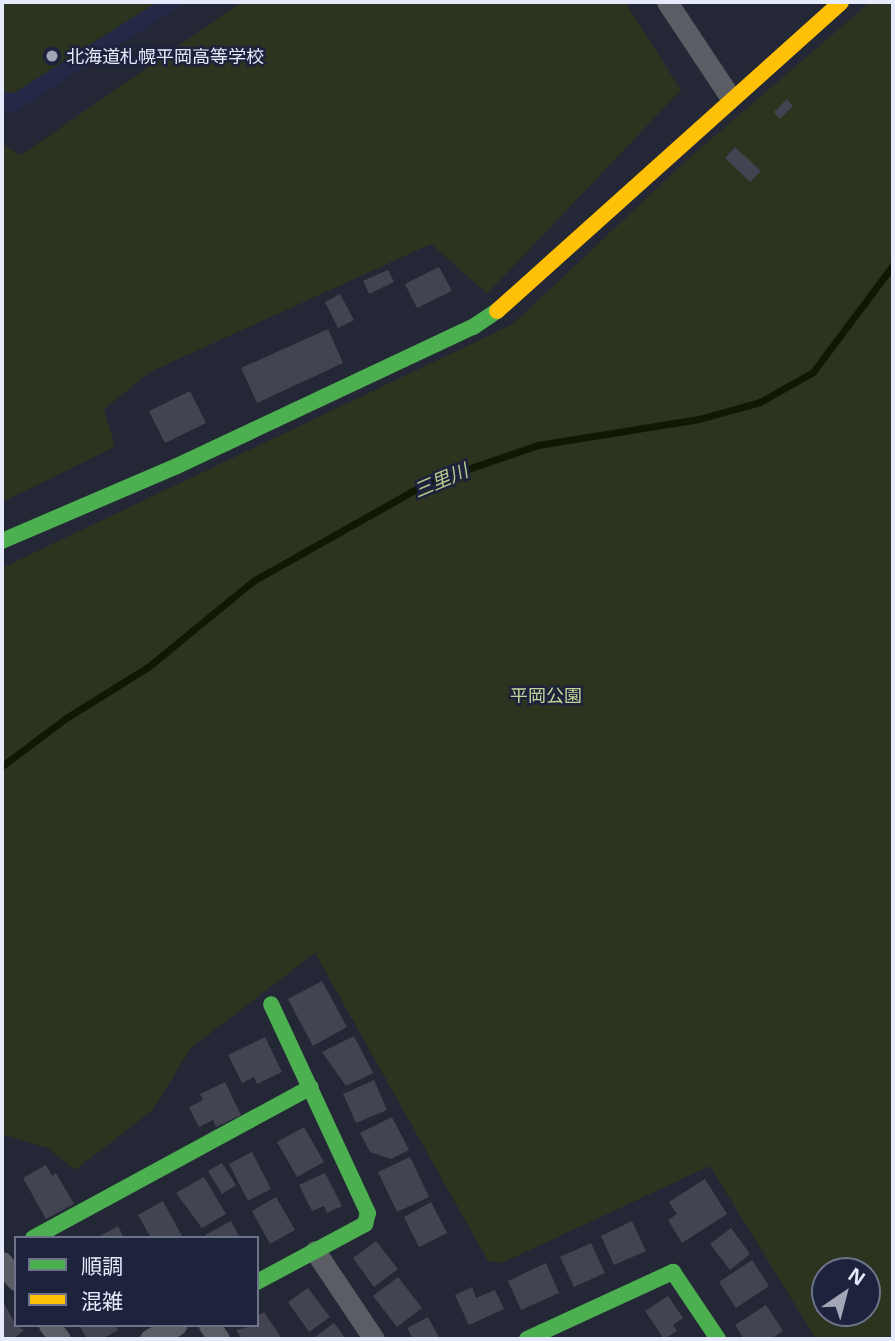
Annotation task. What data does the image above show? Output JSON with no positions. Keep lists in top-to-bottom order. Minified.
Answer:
{"water":["三里川"],"parks":["平岡公園"],"places":["北海道札幌平岡高等学校"],"legend":["順調","混雑"],"north":"top right"}
